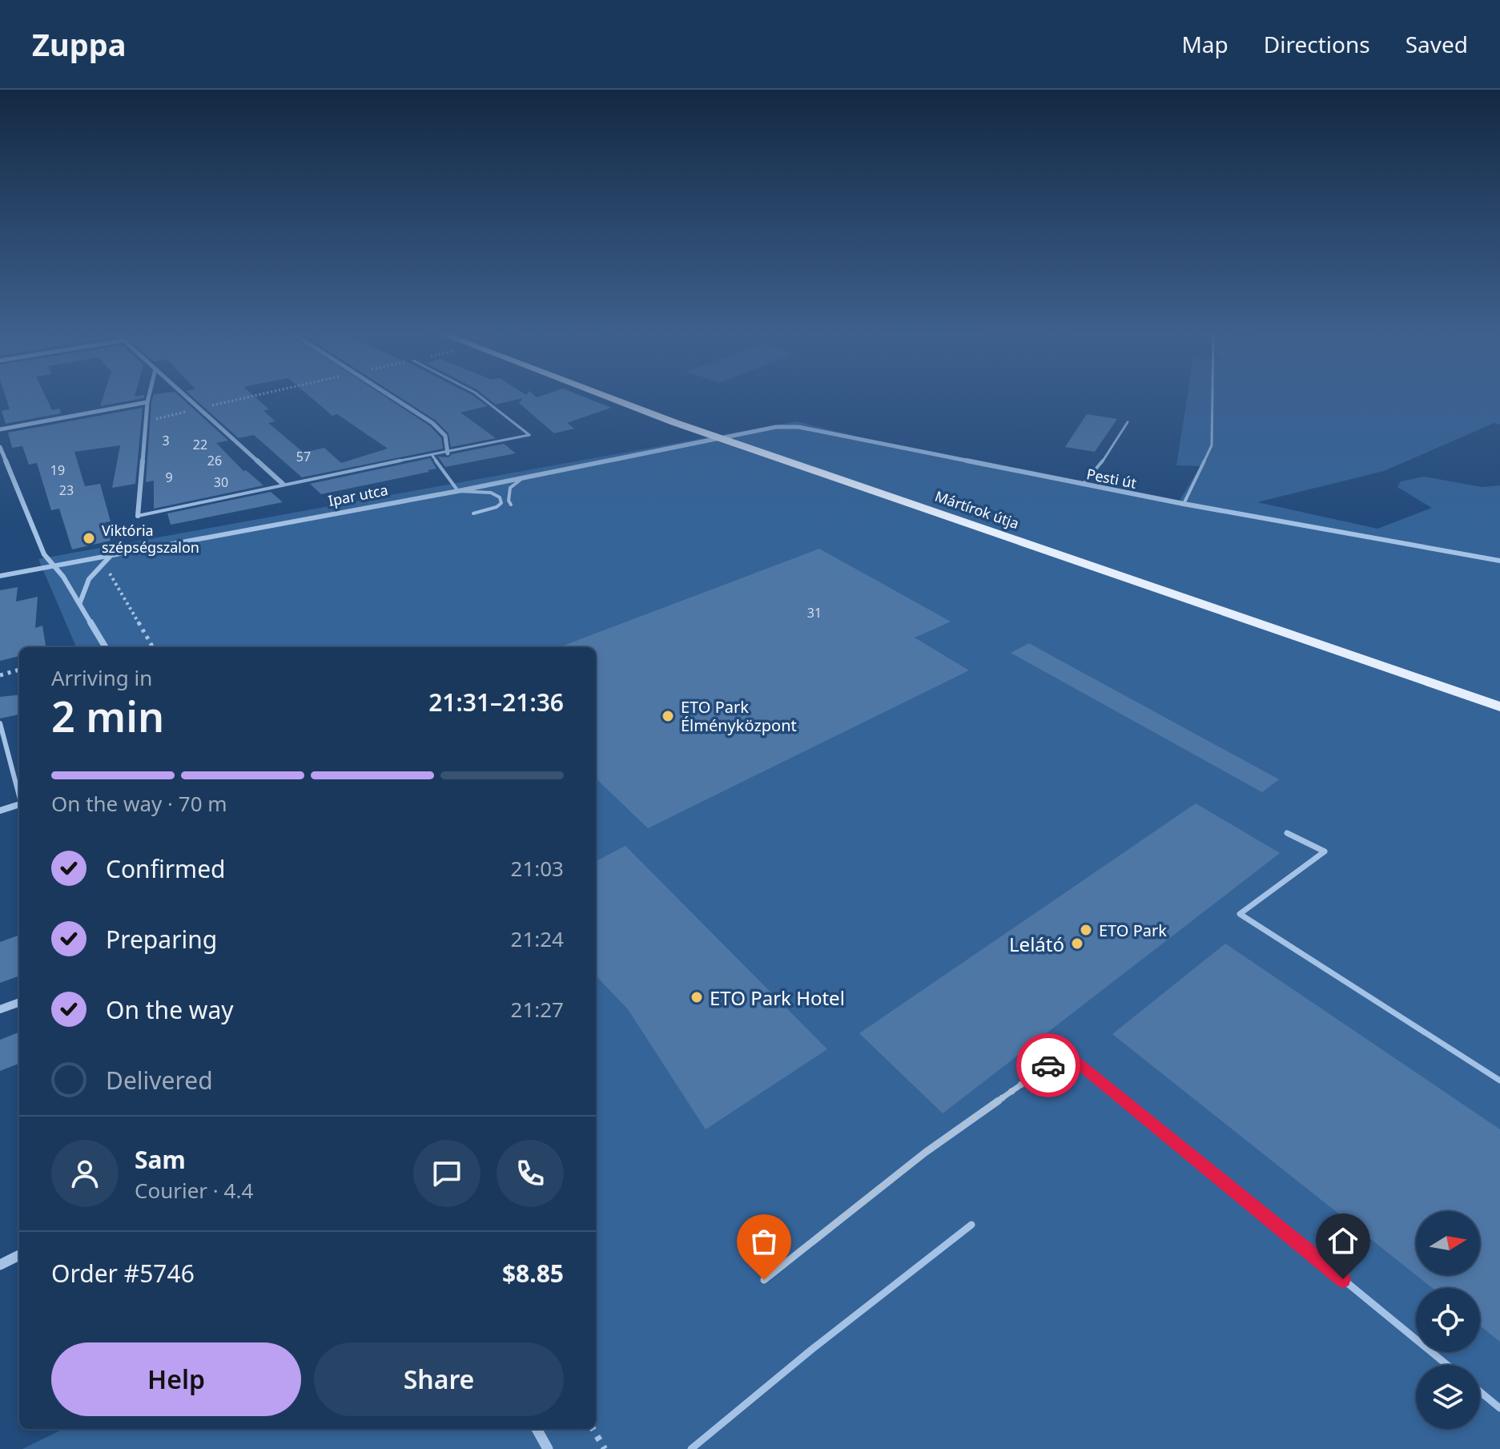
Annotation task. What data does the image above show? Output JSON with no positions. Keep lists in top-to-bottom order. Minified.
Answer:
{"streets":{"main road":["Mártírok útja"],"street":["Pesti út","Ipar utca"]},"crossings":[["Pesti út","Ipar utca"],["Pesti út","Mártírok útja"],["Ipar utca","Mártírok útja"]],"places":["Viktória szépségszalon","ETO Park Élményközpont","ETO Park","Lelátó","ETO Park Hotel"],"house_numbers":["3","22","57","26","19","9","30","23","31"],"north":"right","page":{"header":"Zuppa","nav":["Map","Directions","Saved"],"heading":["2 min","Arriving in","21:31–21:36"],"panel":["Sam","Courier · 4.4","Order #5746","$8.85"],"bar":"On the way · 70 m","list":[["Confirmed","21:03"],["Preparing","21:24"],["On the way","21:27"],"Delivered"],"buttons":["Help","Share"]}}
